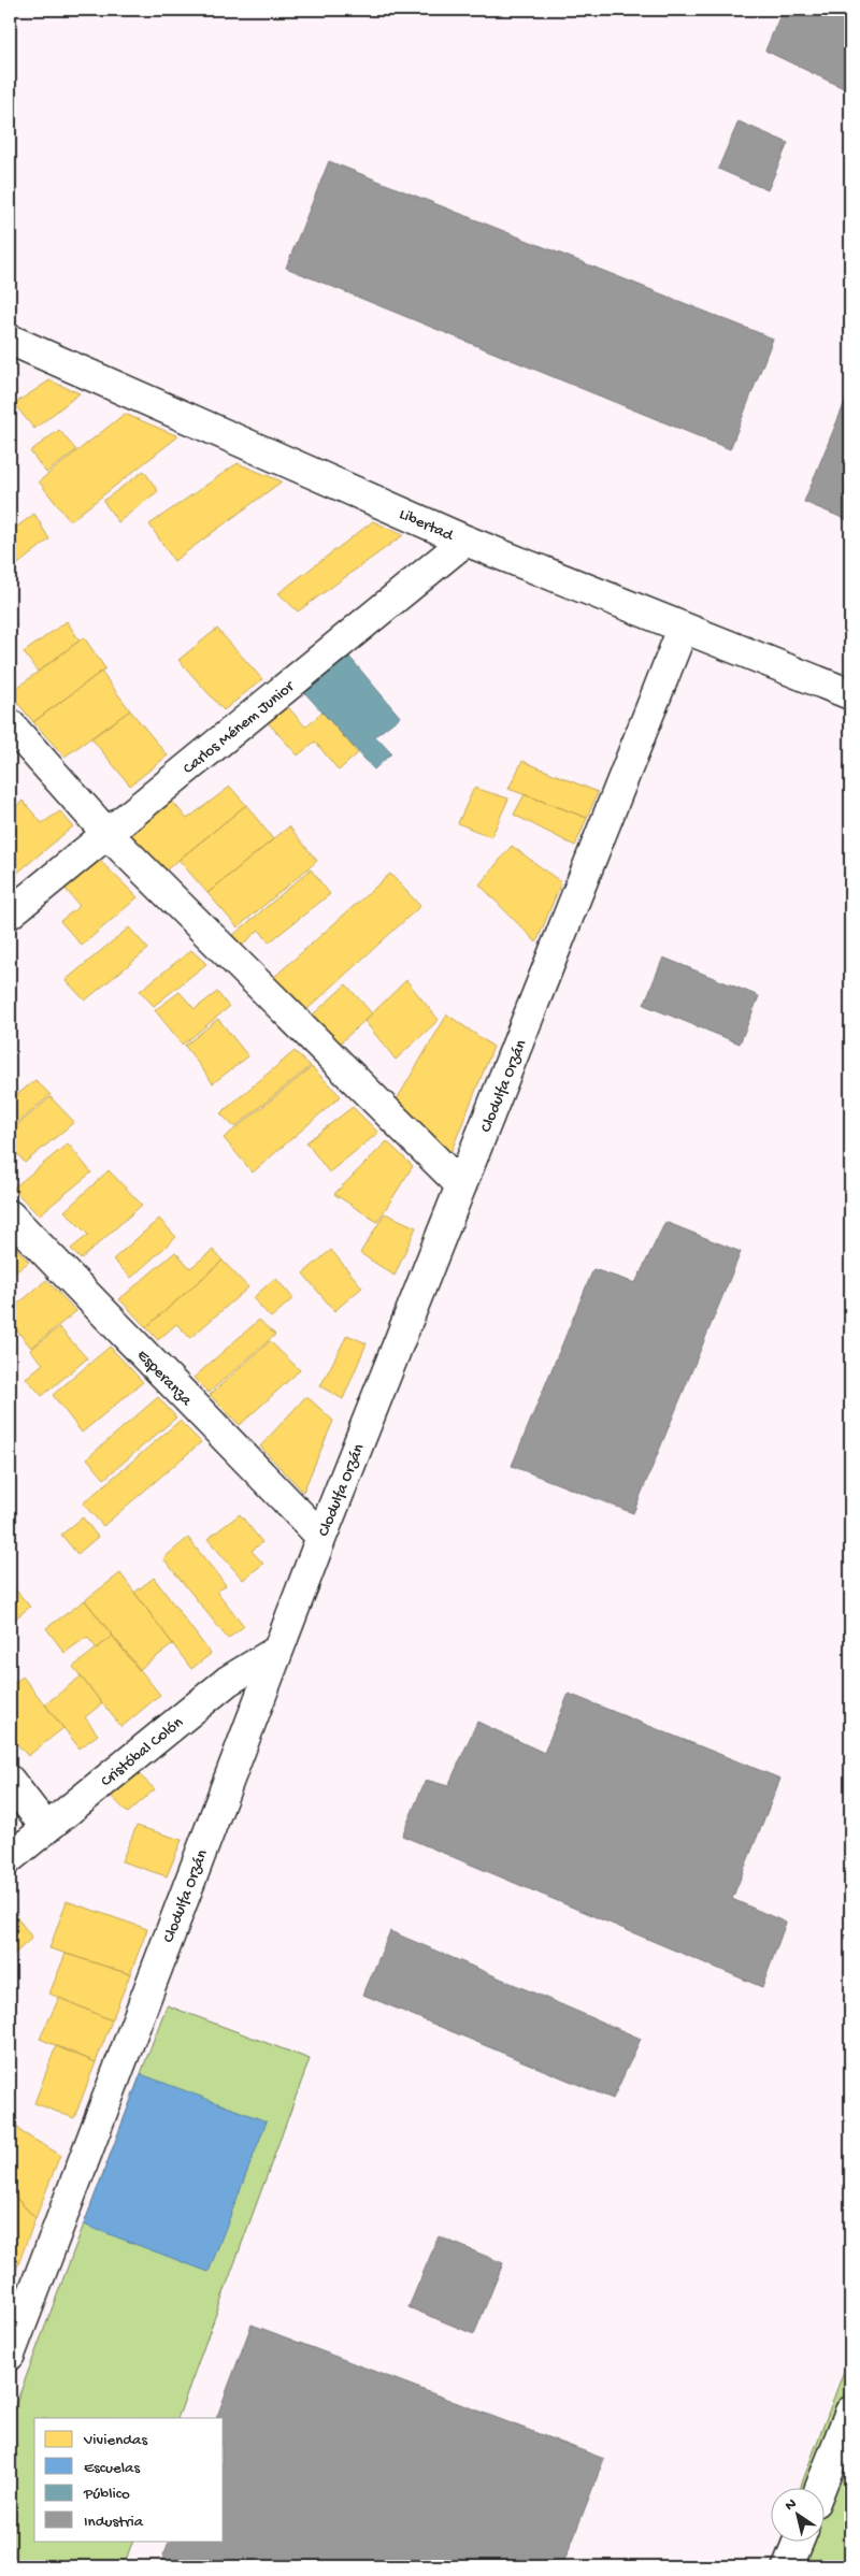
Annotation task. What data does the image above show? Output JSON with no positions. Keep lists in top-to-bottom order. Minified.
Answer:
{"streets":{"street":["Libertad","Carlos Ménem Junior","Clodulfa Orzán","Esperanza","Cristóbal Colón"]},"crossings":[["Libertad","Carlos Ménem Junior"],["Libertad","Clodulfa Orzán"],["Clodulfa Orzán","Esperanza"],["Clodulfa Orzán","Cristóbal Colón"]],"legend":["Viviendas","Escuelas","Público","Industria"],"north":"top left"}
